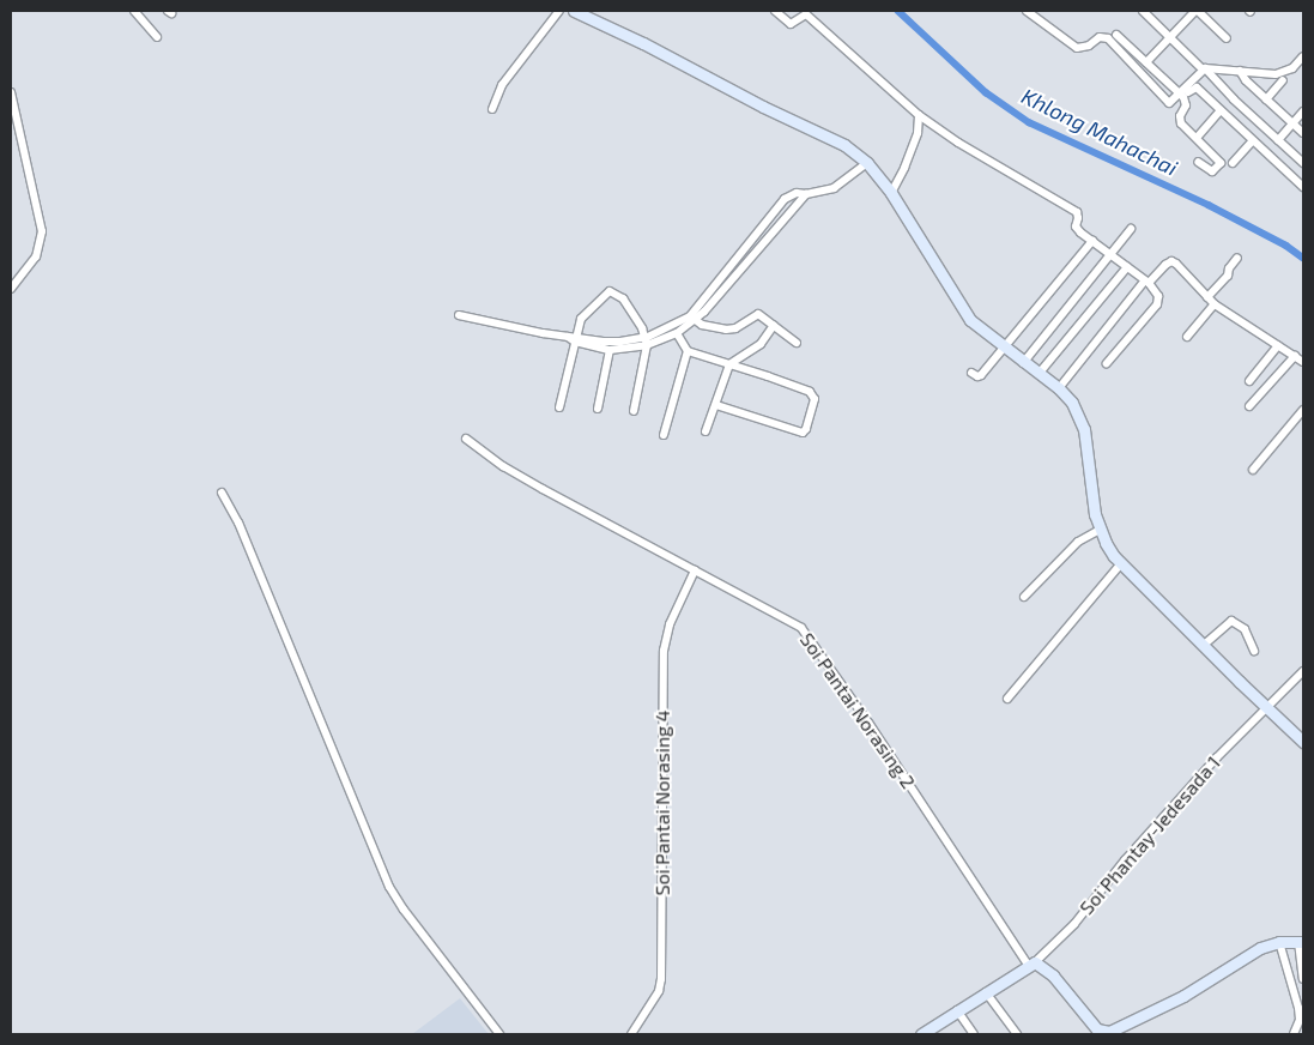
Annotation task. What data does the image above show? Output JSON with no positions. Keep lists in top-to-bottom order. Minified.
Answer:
{"streets":{"street":["Soi Pantai Norasing 2","Soi Pantai Norasing 4","Soi Phantay-Jedesada 1"]},"crossings":[["Soi Pantai Norasing 2","Soi Pantai Norasing 4"],["Soi Pantai Norasing 2","Soi Phantay-Jedesada 1"]],"water":["Khlong Mahachai"]}
